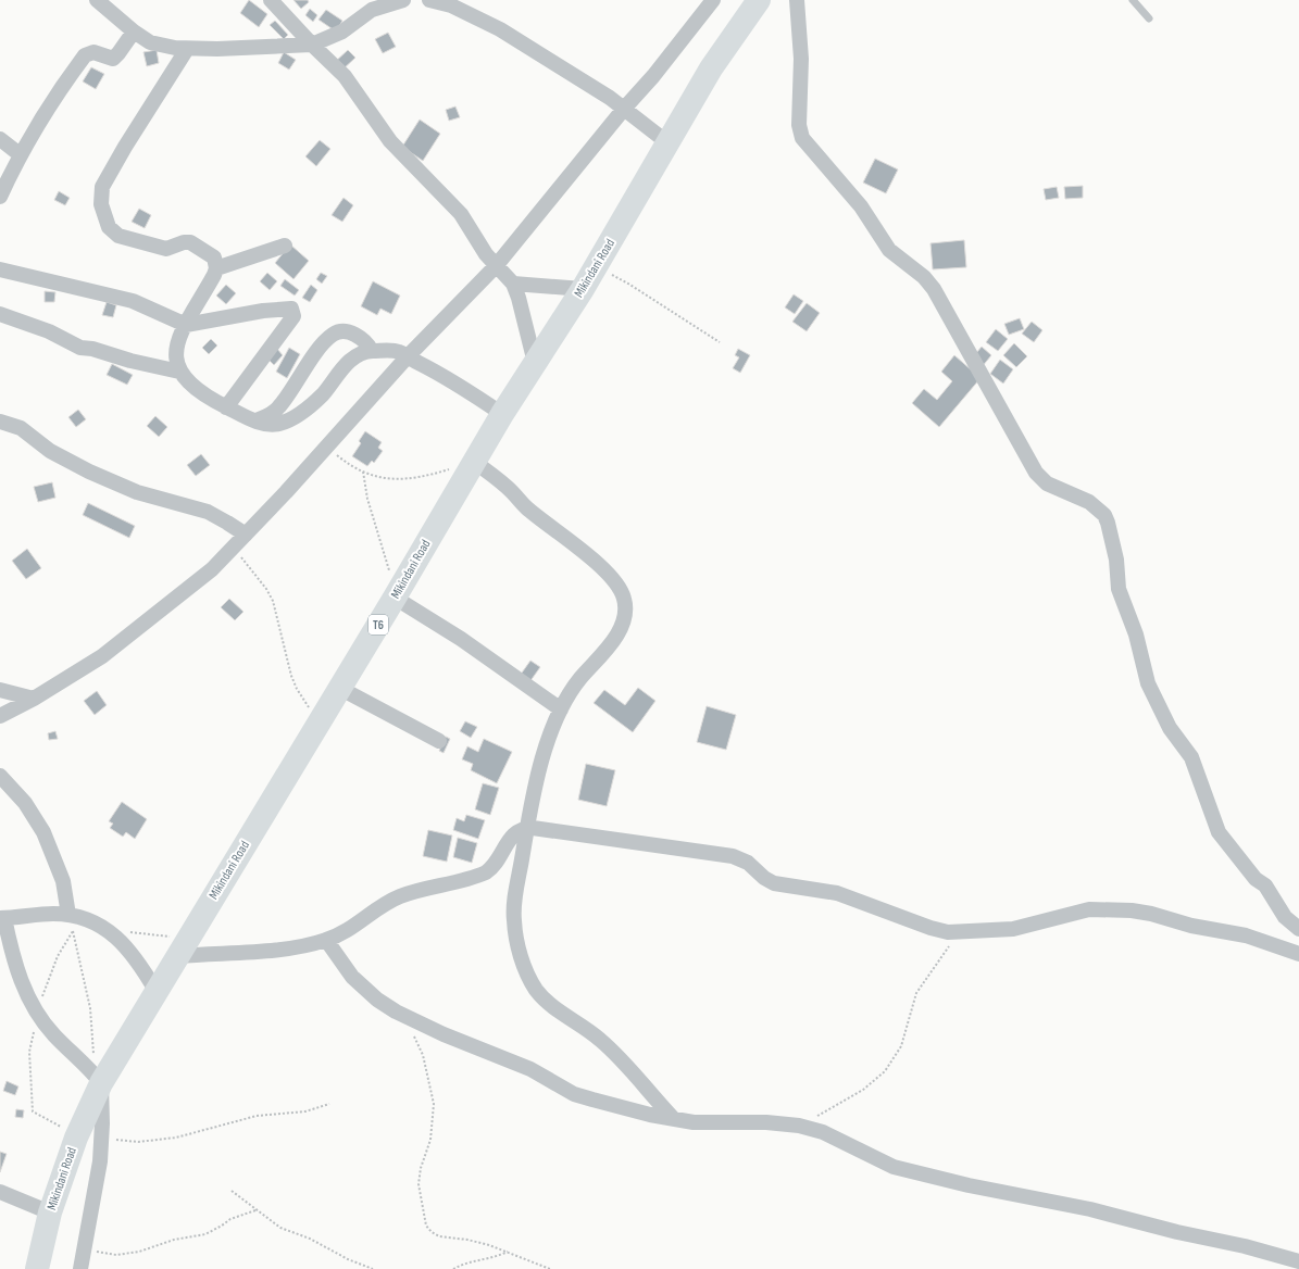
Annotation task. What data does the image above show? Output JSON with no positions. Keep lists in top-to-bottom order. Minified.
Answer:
{"streets":{"highway":["Mikindani Road","T6"]}}
